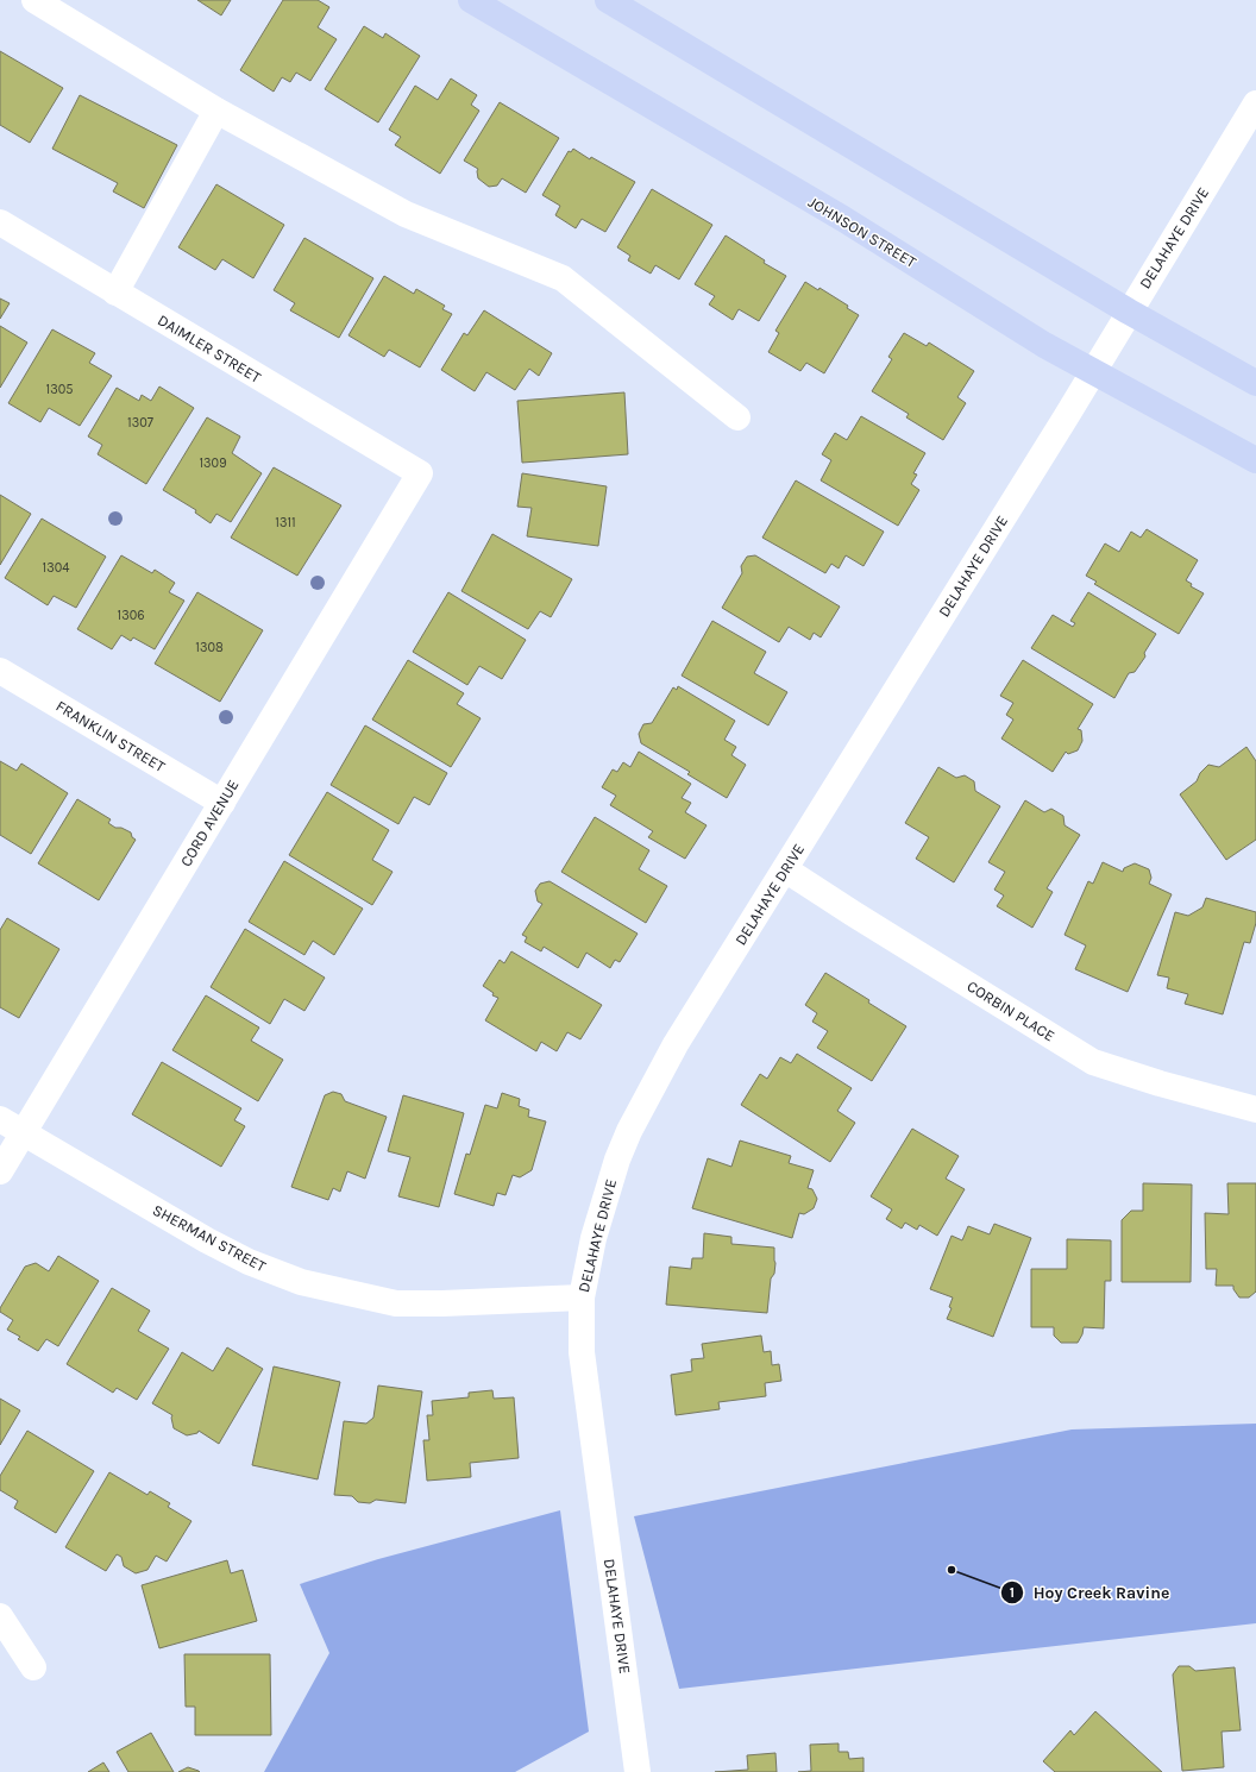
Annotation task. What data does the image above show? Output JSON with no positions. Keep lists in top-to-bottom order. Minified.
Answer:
{"streets":{"main road":["JOHNSON STREET"],"street":["DELAHAYE DRIVE","DAIMLER STREET","FRANKLIN STREET","CORD AVENUE","CORBIN PLACE","SHERMAN STREET"]},"crossings":[["JOHNSON STREET","DELAHAYE DRIVE"],["DELAHAYE DRIVE","CORBIN PLACE"],["DELAHAYE DRIVE","SHERMAN STREET"],["DAIMLER STREET","CORD AVENUE"],["FRANKLIN STREET","CORD AVENUE"],["CORD AVENUE","SHERMAN STREET"]],"places":["Hoy Creek Ravine"],"house_numbers":["1305","1307","1309","1311","1304","1306","1308"]}
